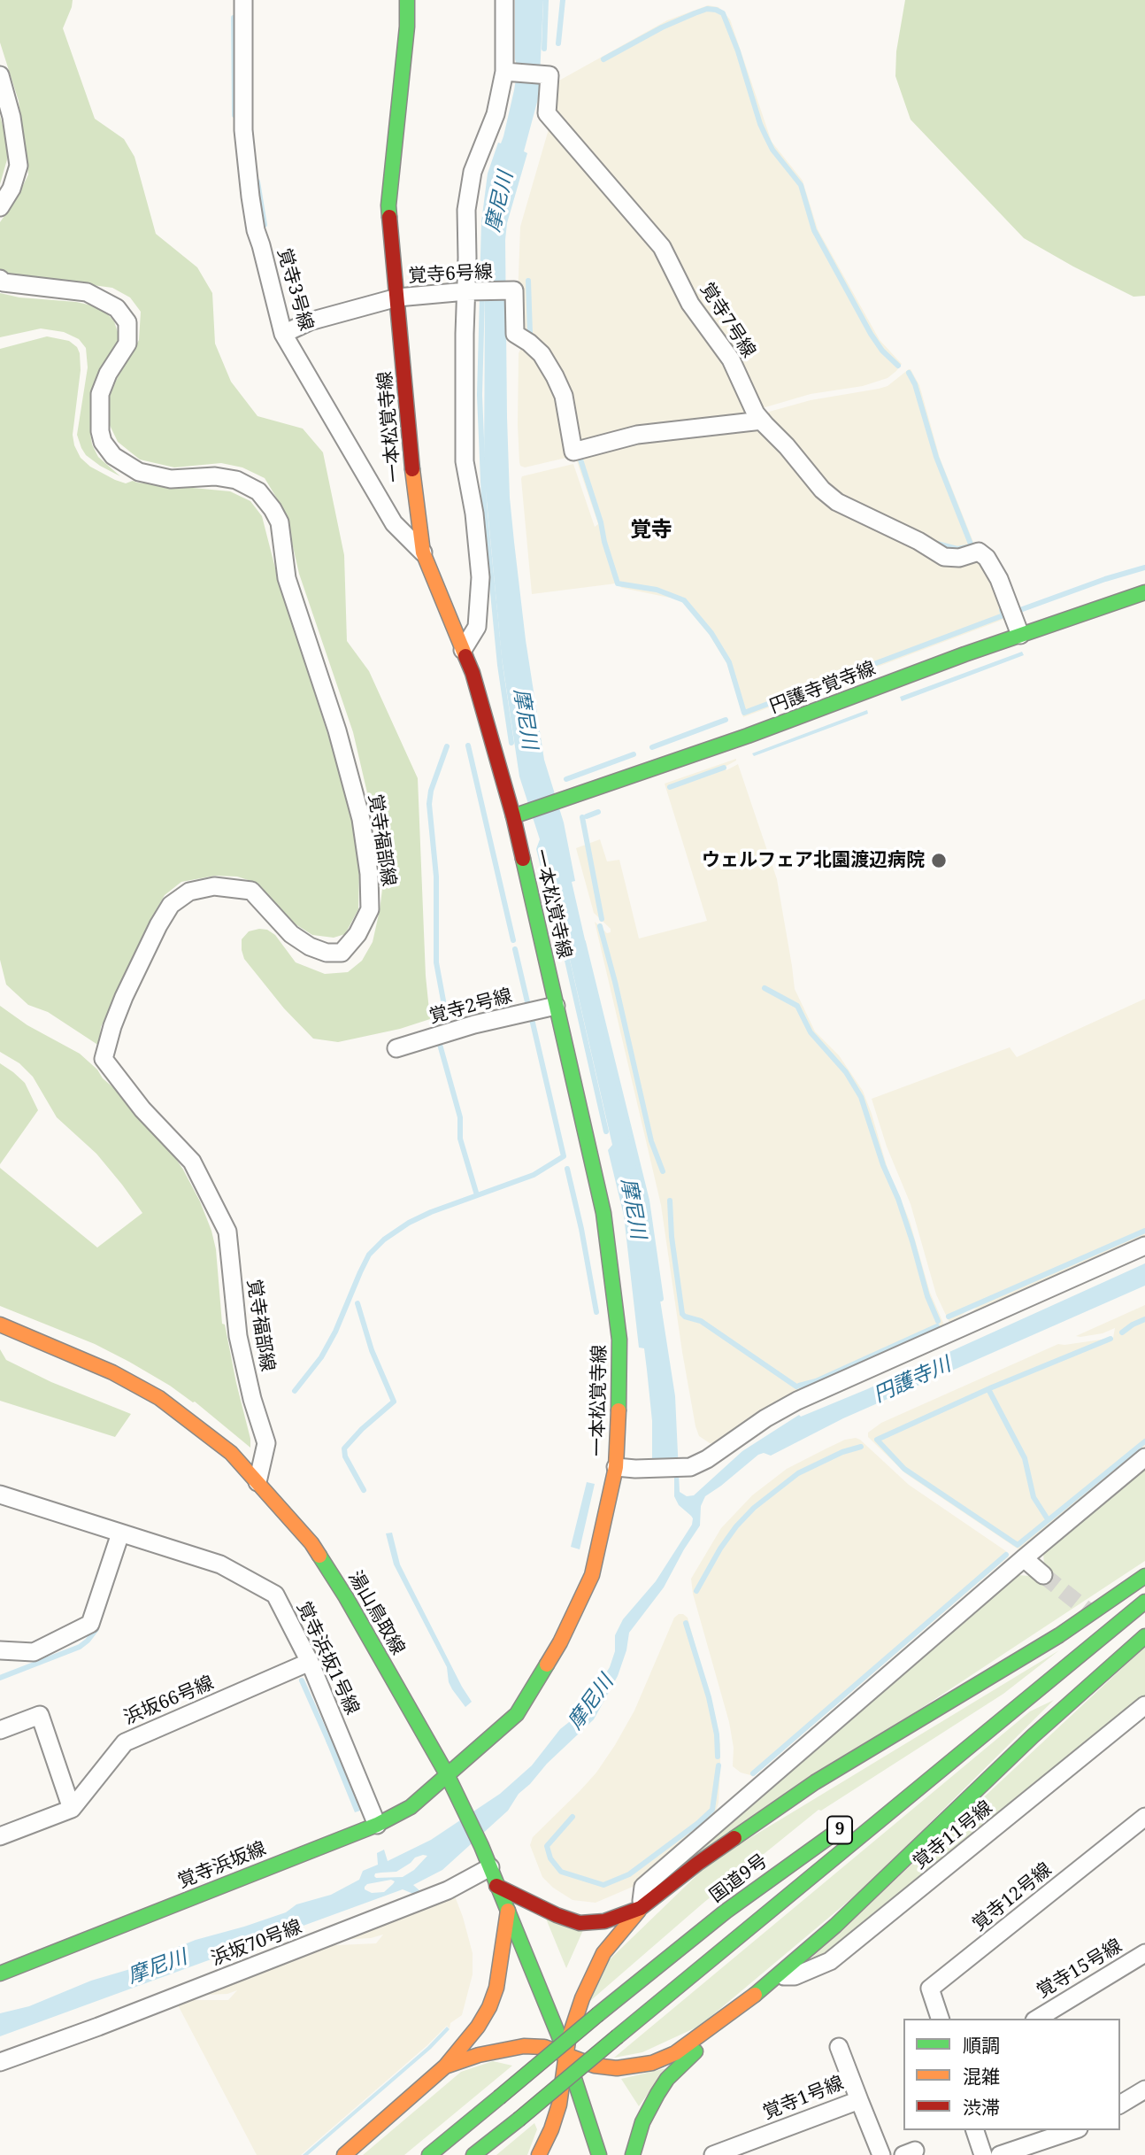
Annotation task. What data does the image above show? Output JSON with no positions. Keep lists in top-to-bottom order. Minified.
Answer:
{"streets":{"main road":["一本松覚寺線","円護寺覚寺線","湯山鳥取線","9","覚寺浜坂線","国道9号"],"street":["覚寺6号線","覚寺3号線","覚寺7号線","覚寺福部線","覚寺2号線","覚寺浜坂1号線","浜坂66号線","覚寺11号線","覚寺12号線","浜坂70号線","覚寺15号線","覚寺1号線"]},"crossings":[["覚寺6号線","覚寺3号線"],["覚寺6号線","覚寺7号線"],["覚寺6号線","一本松覚寺線"],["覚寺3号線","一本松覚寺線"],["覚寺7号線","円護寺覚寺線"],["一本松覚寺線","円護寺覚寺線"],["一本松覚寺線","覚寺2号線"],["一本松覚寺線","湯山鳥取線"],["一本松覚寺線","覚寺浜坂線"],["覚寺福部線","湯山鳥取線"],["湯山鳥取線","覚寺浜坂線"],["湯山鳥取線","浜坂70号線"],["覚寺浜坂1号線","浜坂66号線"],["覚寺浜坂1号線","覚寺浜坂線"]],"districts":["覚寺"],"water":["摩尼川","円護寺川"],"places":["ウェルフェア北園渡辺病院"],"legend":["順調","混雑","渋滞"]}
